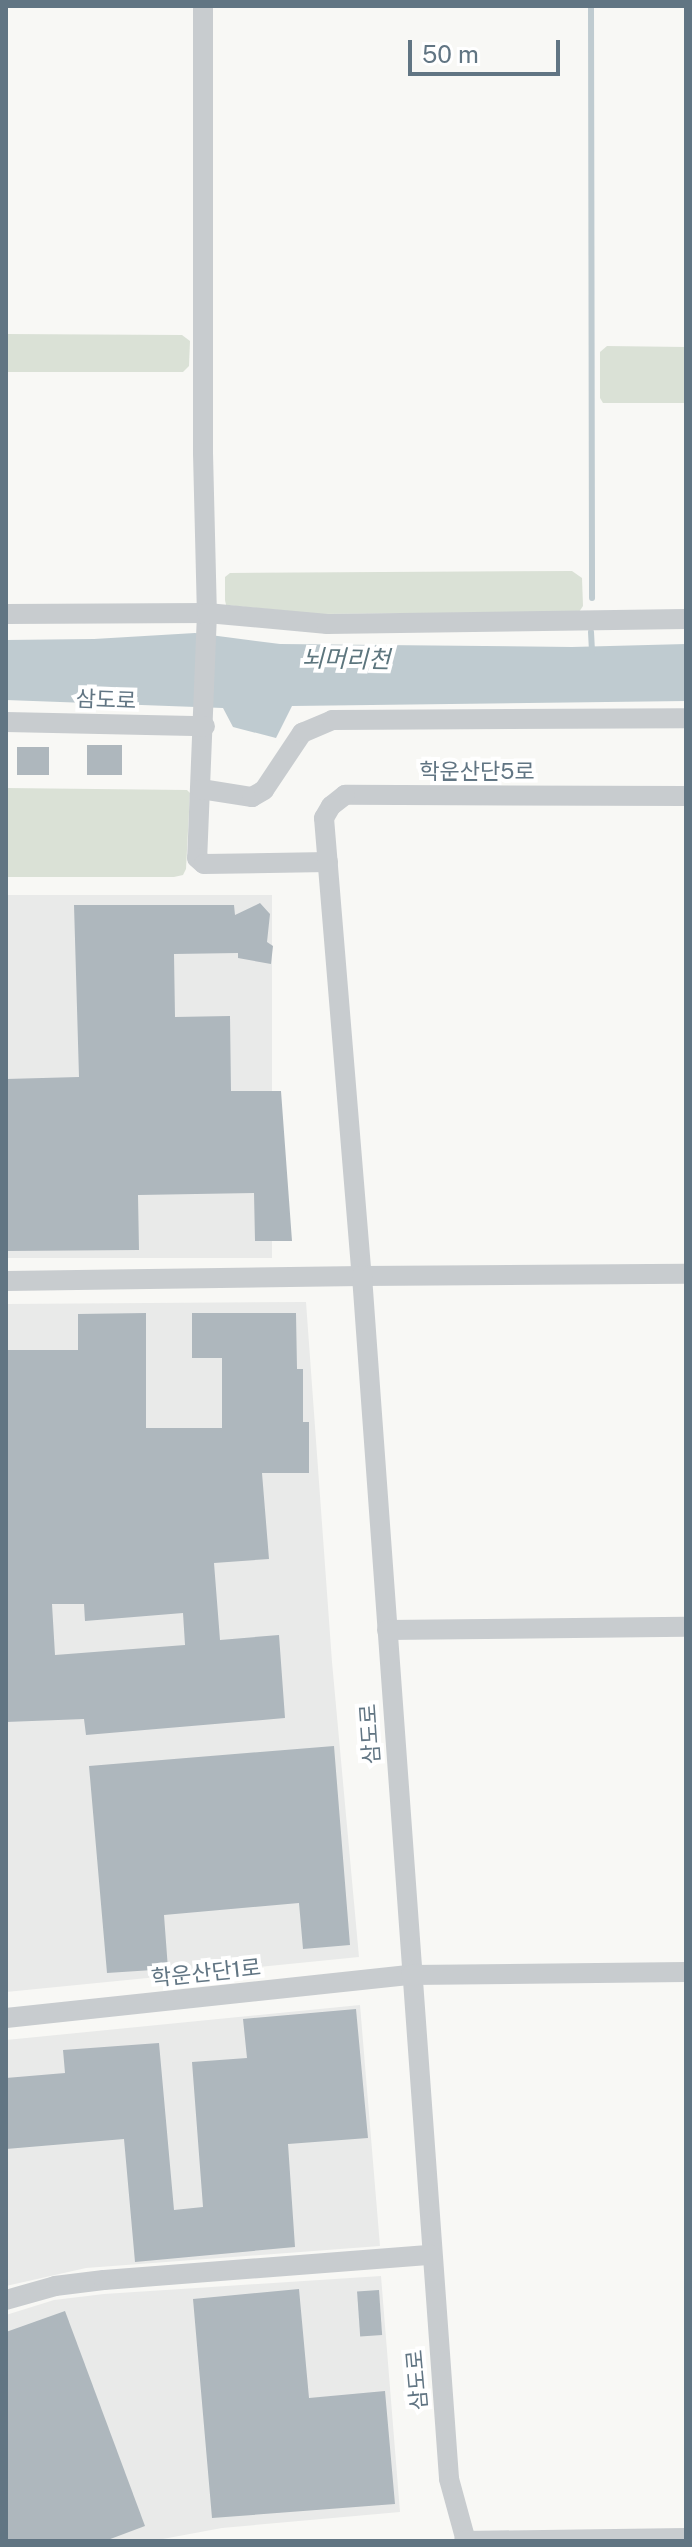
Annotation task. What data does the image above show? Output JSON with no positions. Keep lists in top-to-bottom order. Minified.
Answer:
{"streets":{"street":["삼도로","학운산단5로","학운산단1로"]},"crossings":[["삼도로","학운산단5로"],["삼도로","학운산단1로"]],"water":["뇌머리천"],"scale_bar":"50 m"}
